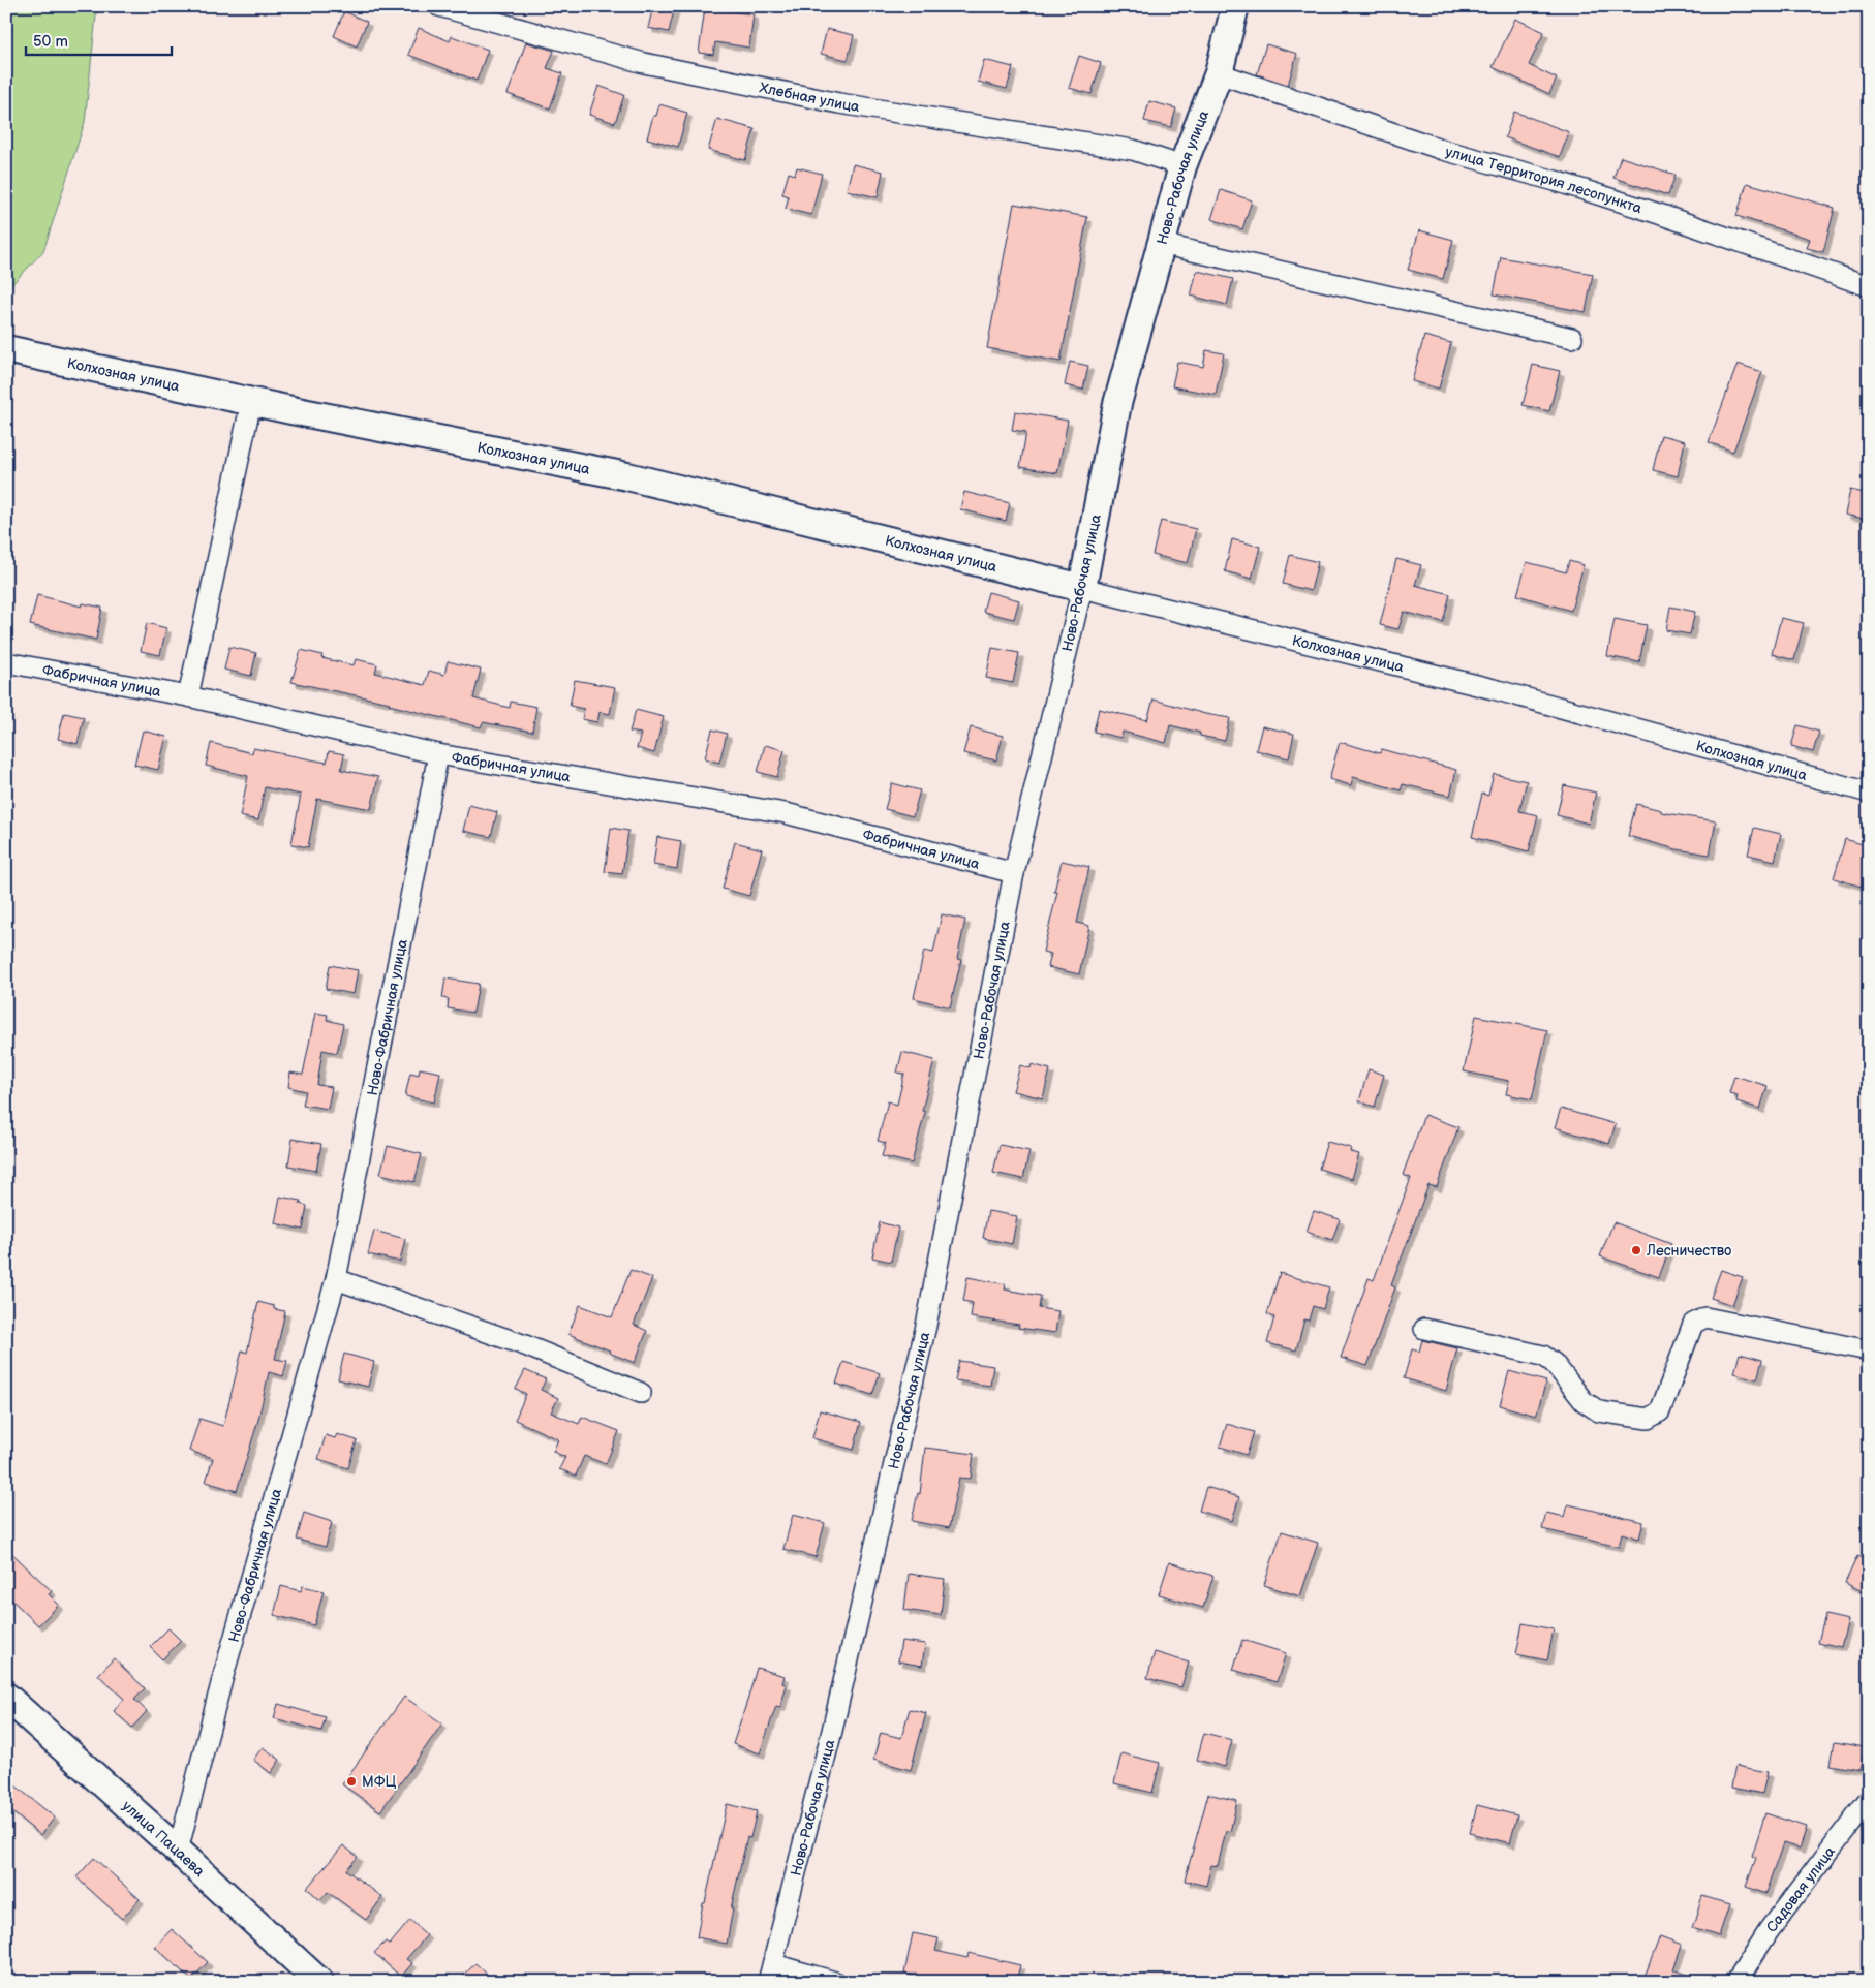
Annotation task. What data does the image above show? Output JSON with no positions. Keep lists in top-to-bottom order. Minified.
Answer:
{"streets":{"street":["Хлебная улица","Ново-Рабочая улица","улица Территория лесопункта","Колхозная улица","Фабричная улица","Ново-Фабричная улица","улица Пацаева","Садовая улица"]},"crossings":[["Хлебная улица","Ново-Рабочая улица"],["Ново-Рабочая улица","улица Территория лесопункта"],["Ново-Рабочая улица","Колхозная улица"],["Ново-Рабочая улица","Фабричная улица"],["Фабричная улица","Ново-Фабричная улица"],["Ново-Фабричная улица","улица Пацаева"]],"places":["Лесничество","МФЦ"],"scale_bar":"50 m"}
